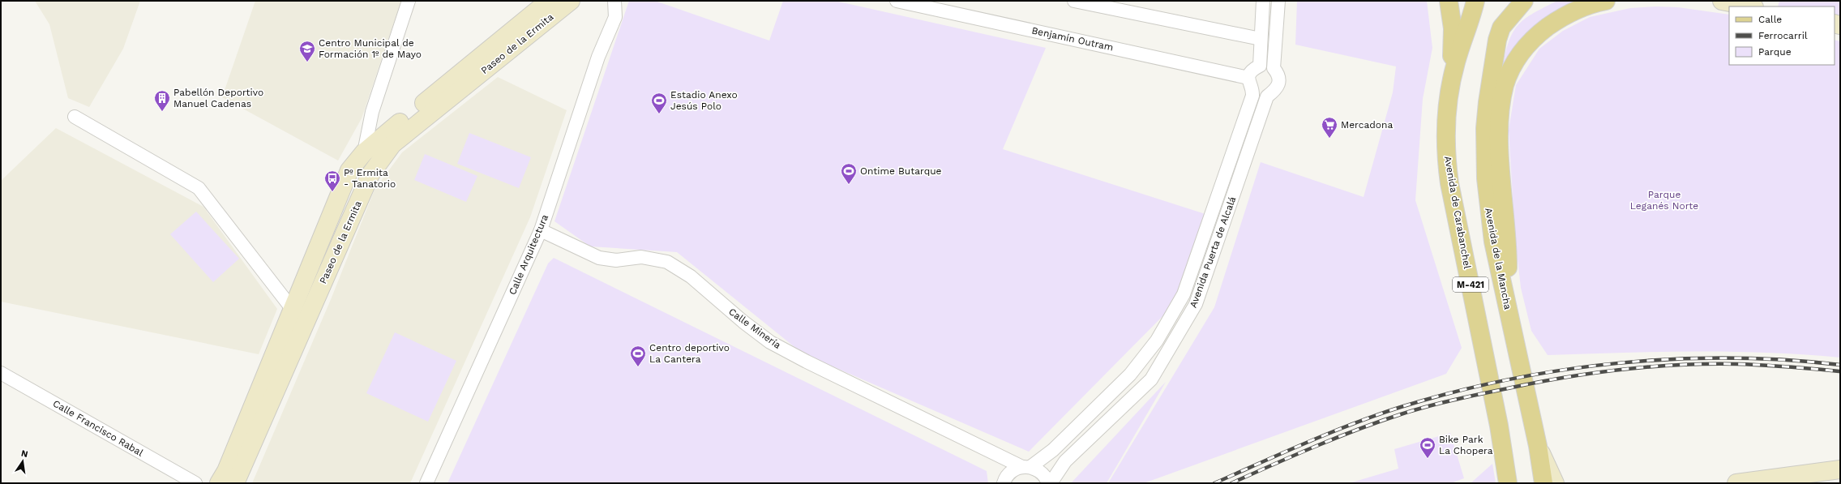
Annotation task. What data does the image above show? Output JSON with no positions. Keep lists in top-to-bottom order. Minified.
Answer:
{"streets":{"main road":["Paseo de la Ermita","Avenida de Carabanchel","Avenida de la Mancha","M-421"],"street":["Benjamín Outram","Avenida Puerta de Alcalá","Calle Arquitectura","Calle Minería","Calle Francisco Rabal"]},"crossings":[["Benjamín Outram","Avenida Puerta de Alcalá"],["Avenida Puerta de Alcalá","Calle Minería"],["Calle Arquitectura","Calle Minería"]],"parks":["Parque Leganés Norte"],"places":{"school or university":["Centro Municipal de Formación 1º de Mayo"],"building":["Pabellón Deportivo Manuel Cadenas"],"sports":["Estadio Anexo Jesús Polo","Ontime Butarque","Centro deportivo La Cantera","Bike Park La Chopera"],"supermarket":["Mercadona"],"bus stop":["Pº Ermita - Tanatorio"]},"legend":["Calle","Ferrocarril","Parque"],"north":"top"}
